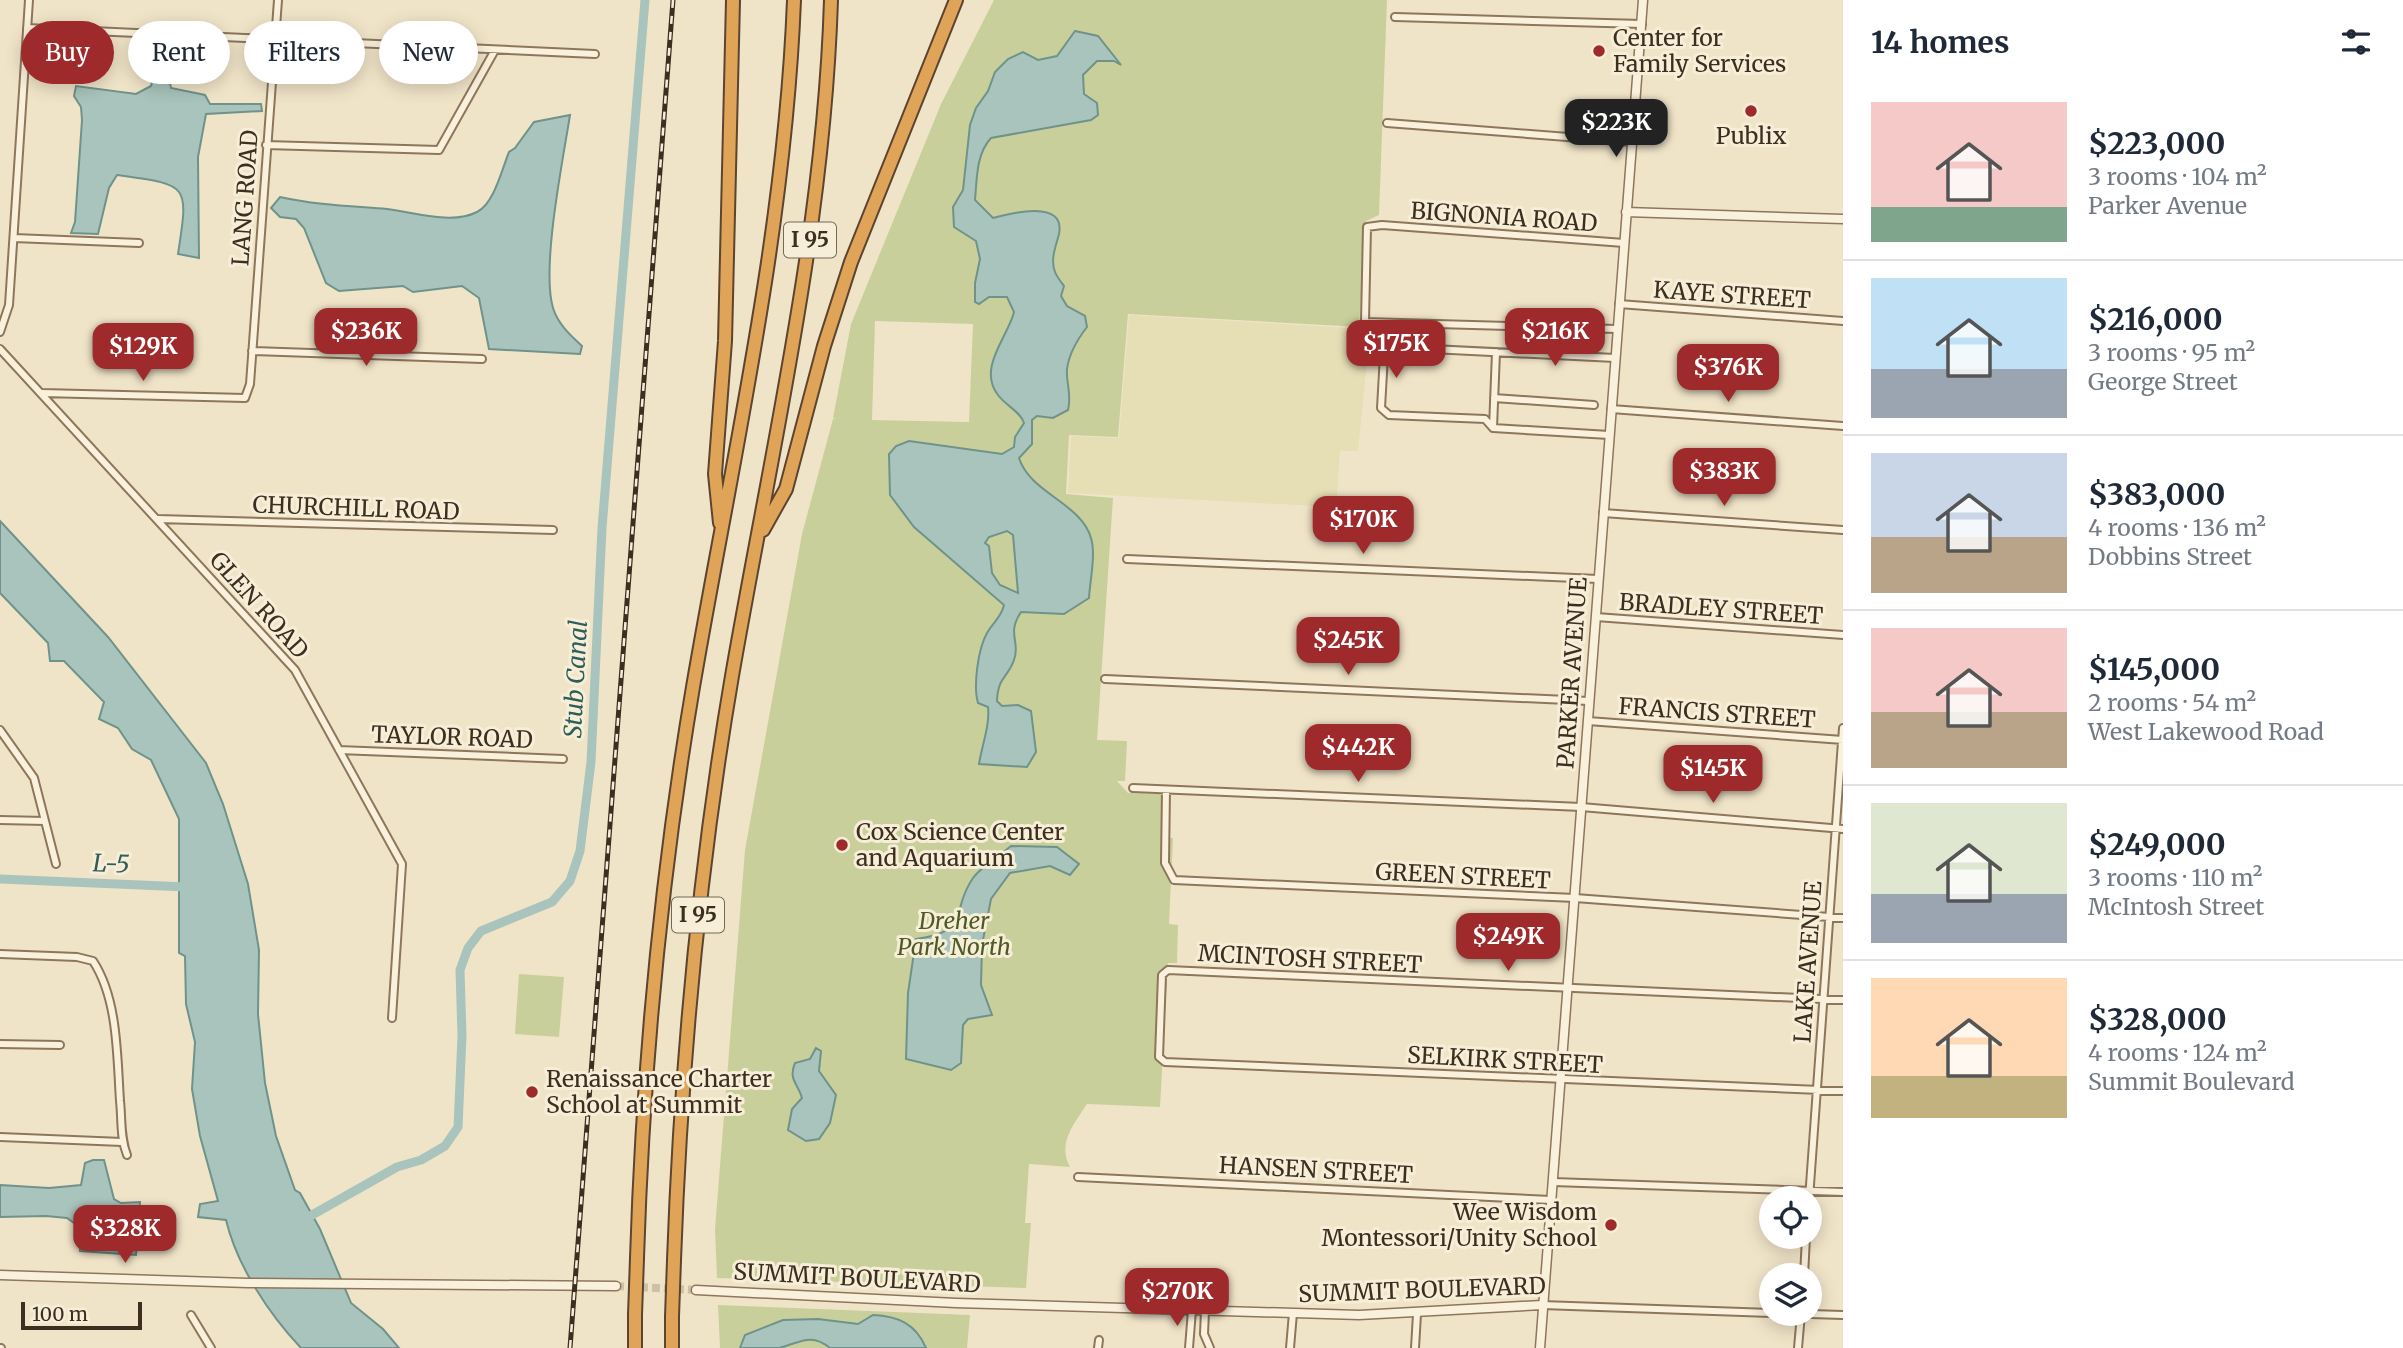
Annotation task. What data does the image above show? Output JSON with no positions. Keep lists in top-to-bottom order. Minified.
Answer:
{"streets":{"highway":["I 95"],"street":["LANG ROAD","BIGNONIA ROAD","KAYE STREET","CHURCHILL ROAD","GLEN ROAD","BRADLEY STREET","PARKER AVENUE","FRANCIS STREET","TAYLOR ROAD","GREEN STREET","MCINTOSH STREET","LAKE AVENUE","SELKIRK STREET","HANSEN STREET","SUMMIT BOULEVARD"]},"crossings":[["LANG ROAD","GLEN ROAD"],["BIGNONIA ROAD","PARKER AVENUE"],["KAYE STREET","PARKER AVENUE"],["CHURCHILL ROAD","GLEN ROAD"],["GLEN ROAD","TAYLOR ROAD"],["BRADLEY STREET","PARKER AVENUE"],["PARKER AVENUE","FRANCIS STREET"],["PARKER AVENUE","GREEN STREET"],["PARKER AVENUE","MCINTOSH STREET"],["PARKER AVENUE","SELKIRK STREET"],["PARKER AVENUE","HANSEN STREET"],["PARKER AVENUE","SUMMIT BOULEVARD"],["FRANCIS STREET","LAKE AVENUE"],["GREEN STREET","LAKE AVENUE"],["MCINTOSH STREET","LAKE AVENUE"],["MCINTOSH STREET","SELKIRK STREET"],["LAKE AVENUE","SELKIRK STREET"]],"water":["Stub Canal","L-5"],"parks":["Dreher Park North"],"places":["Center for Family Services","Publix","Cox Science Center and Aquarium","Renaissance Charter School at Summit","Wee Wisdom Montessori/Unity School"],"scale_bar":"100 m","page":{"heading":"14 homes","chip":["Buy","Rent","Filters","New"],"list":[{"name":"$223,000","note":"3 rooms · 104 m² · Parker Avenue"},{"name":"$216,000","note":"3 rooms · 95 m² · George Street"},{"name":"$383,000","note":"4 rooms · 136 m² · Dobbins Street"},{"name":"$145,000","note":"2 rooms · 54 m² · West Lakewood Road"},{"name":"$249,000","note":"3 rooms · 110 m² · McIntosh Street"},{"name":"$328,000","note":"4 rooms · 124 m² · Summit Boulevard"}],"price":["$223K","$236K","$216K","$175K","$129K","$376K","$383K","$170K","$245K","$442K","$145K","$249K","$328K","$270K"],"scale":"100 m"}}
